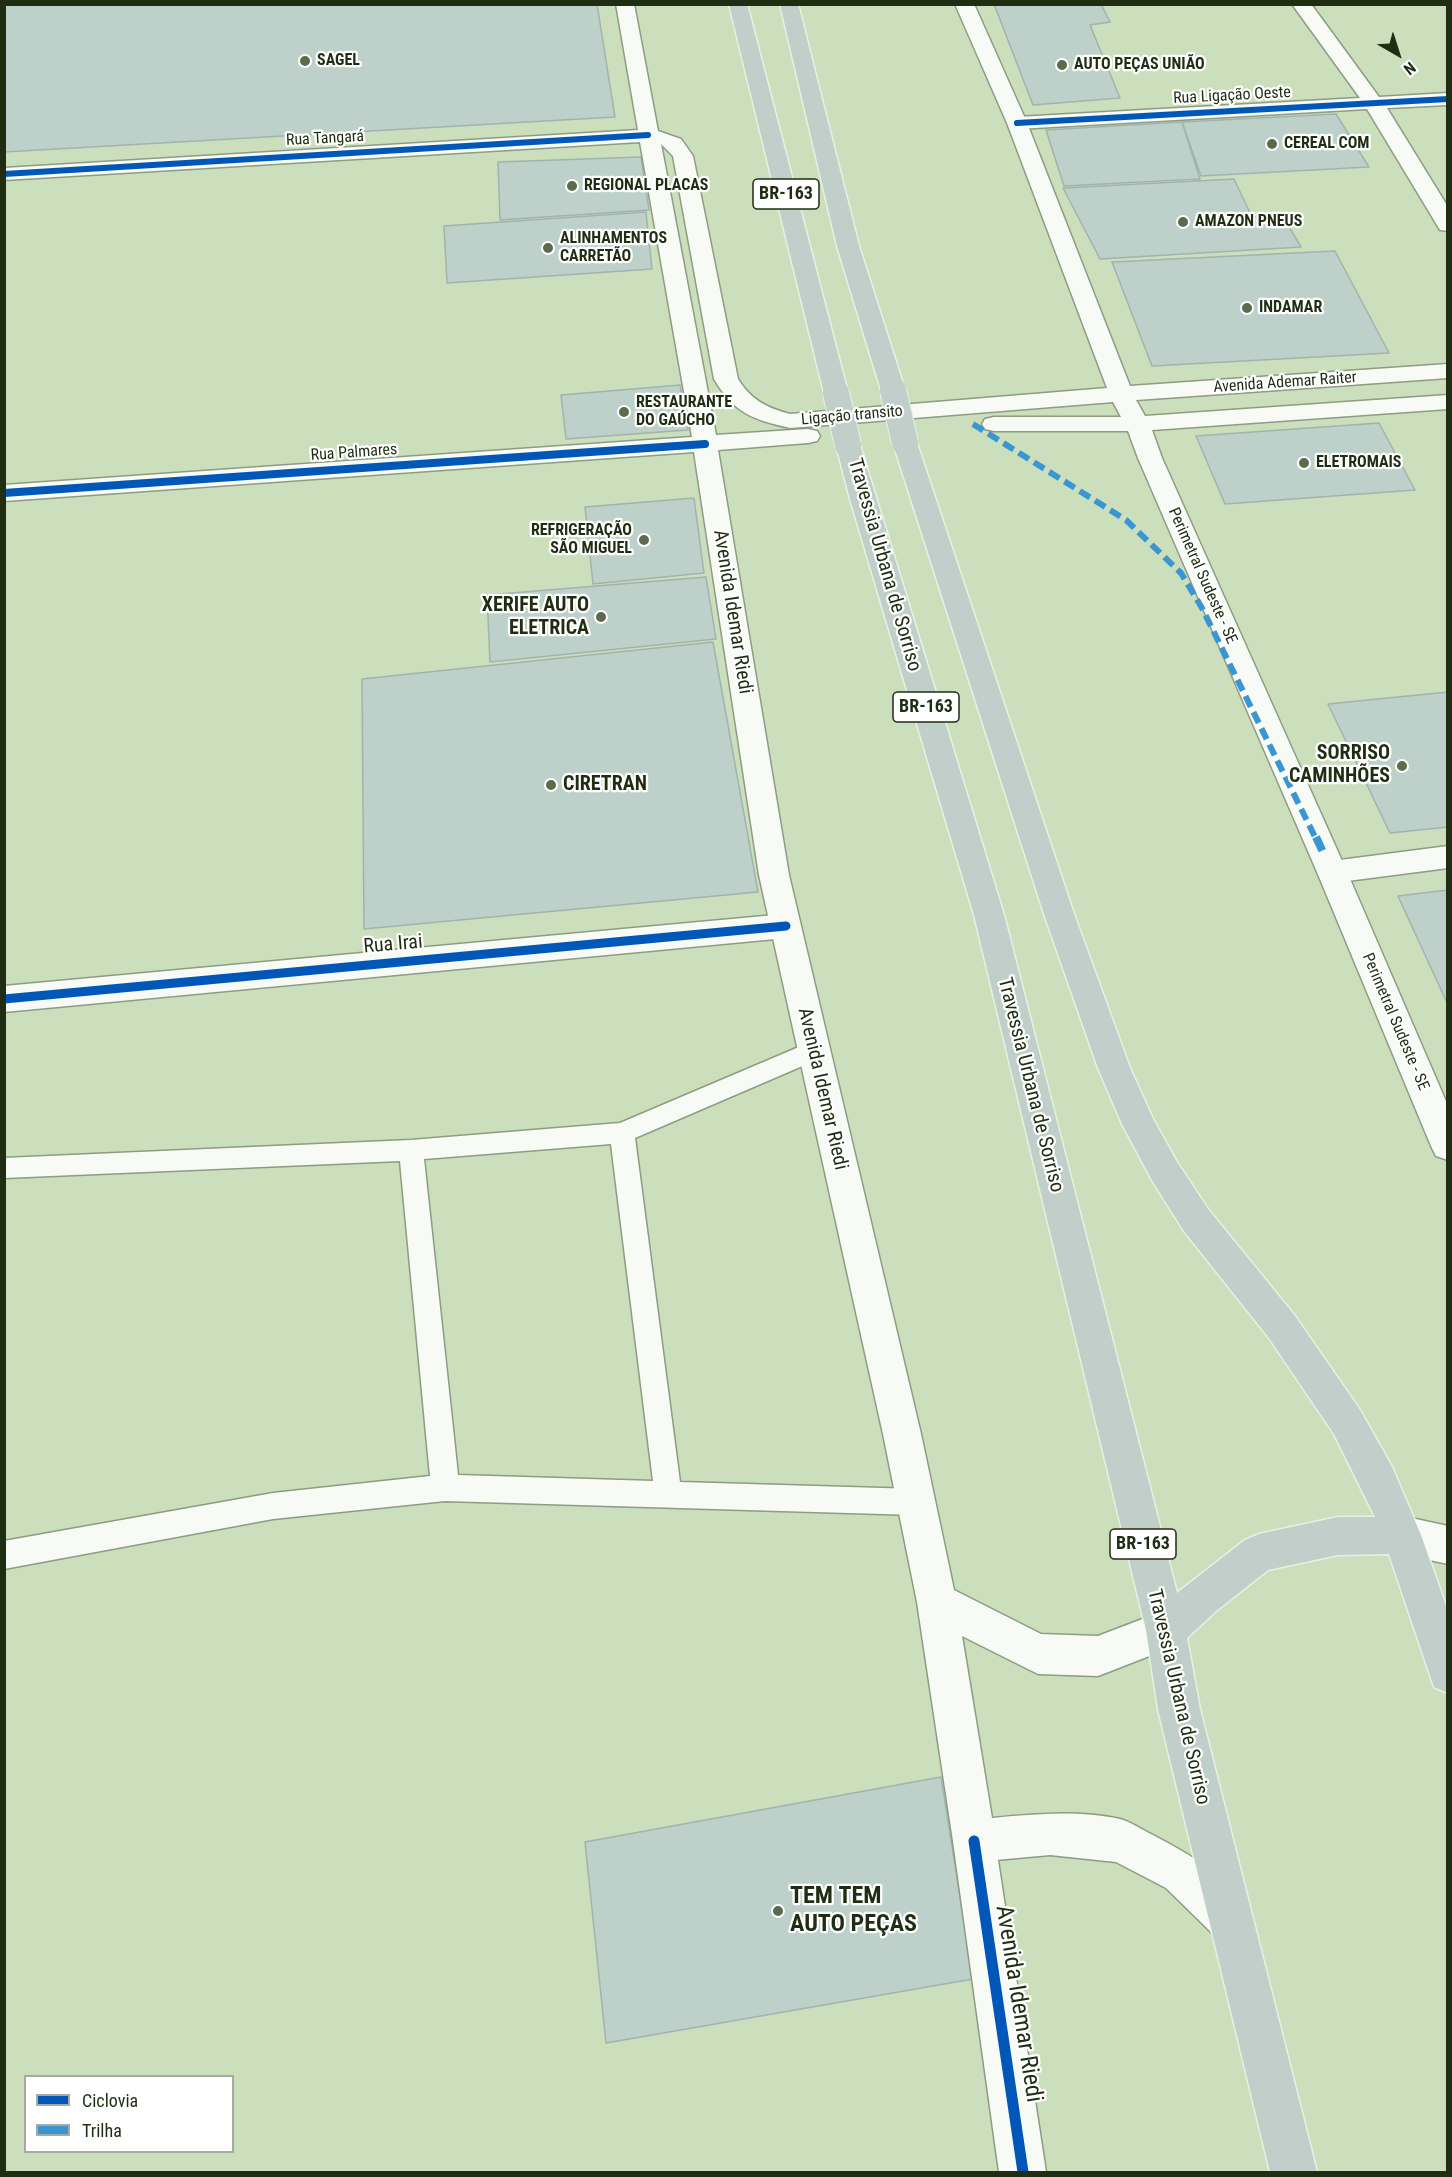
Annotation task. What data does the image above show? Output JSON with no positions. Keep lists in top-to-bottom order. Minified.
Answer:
{"streets":{"highway":["BR-163","Travessia Urbana de Sorriso"],"main road":["Rua Ligação Oeste","Rua Tangará","Avenida Ademar Raiter","Ligação transito","Rua Palmares","Perimetral Sudeste - SE","Avenida Idemar Riedi","Rua Irai"]},"crossings":[["Rua Ligação Oeste","Perimetral Sudeste - SE"],["Rua Tangará","Ligação transito"],["Rua Tangará","Avenida Idemar Riedi"],["Avenida Ademar Raiter","Ligação transito"],["Avenida Ademar Raiter","Rua Palmares"],["Avenida Ademar Raiter","Perimetral Sudeste - SE"],["Avenida Ademar Raiter","Avenida Idemar Riedi"],["Ligação transito","Perimetral Sudeste - SE"],["Ligação transito","Avenida Idemar Riedi"],["Rua Palmares","Avenida Idemar Riedi"],["Avenida Idemar Riedi","Rua Irai"]],"places":["SAGEL","AUTO PEÇAS UNIÃO","CEREAL COM","REGIONAL PLACAS","AMAZON PNEUS","ALINHAMENTOS CARRETÃO","INDAMAR","RESTAURANTE DO GAÚCHO","ELETROMAIS","REFRIGERAÇÃO SÃO MIGUEL","XERIFE AUTO ELETRICA","SORRISO CAMINHÕES","CIRETRAN","TEM TEM AUTO PEÇAS"],"legend":["Ciclovia","Trilha"],"north":"bottom right"}
